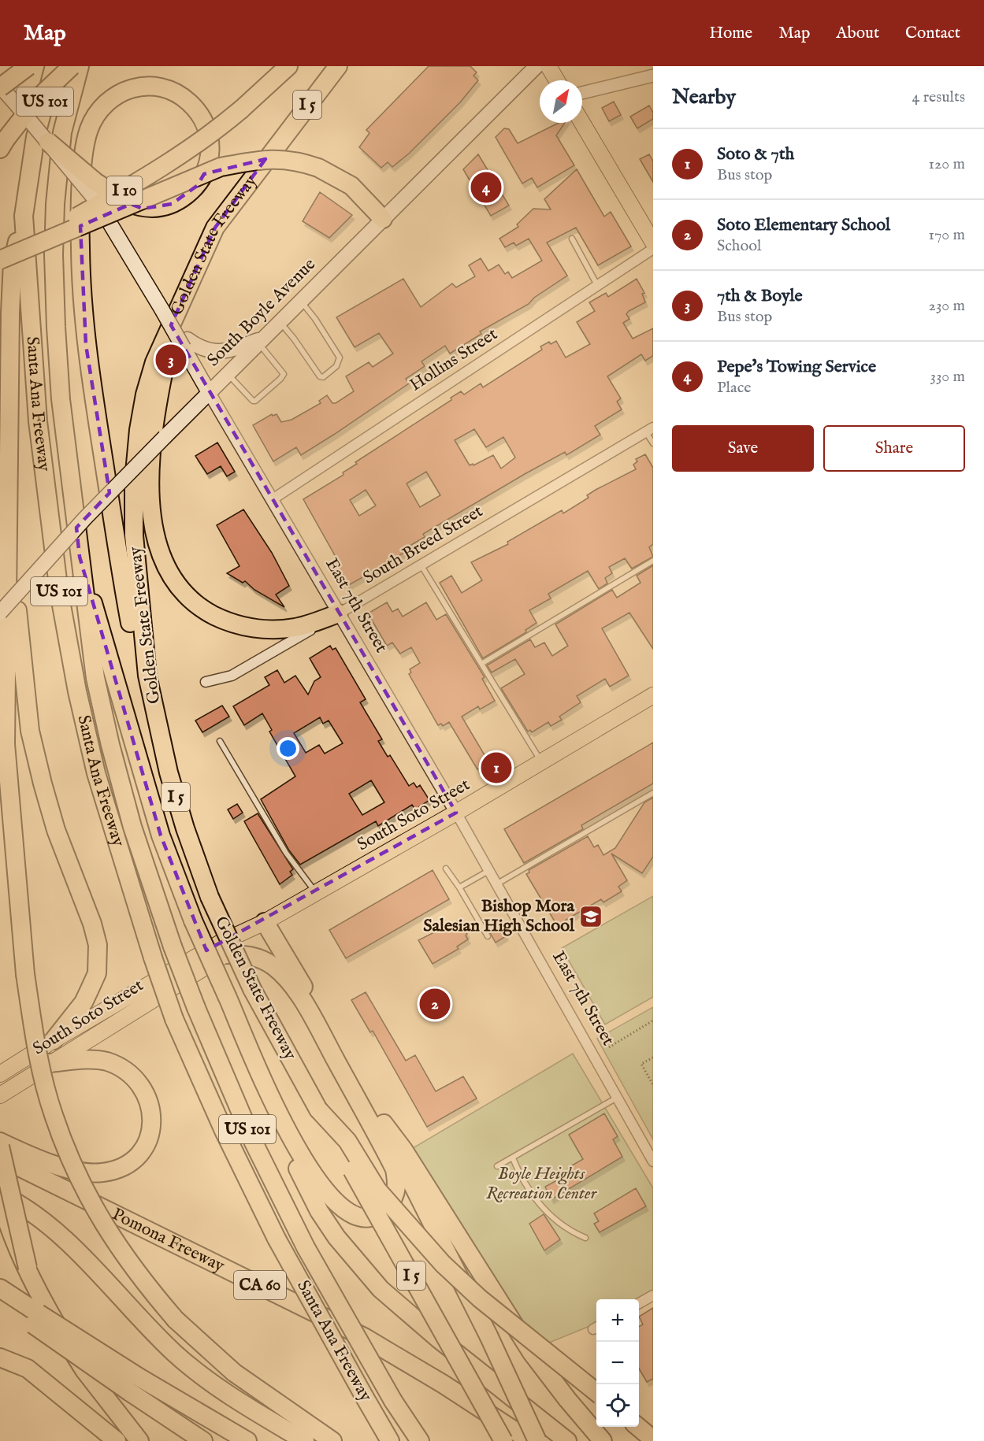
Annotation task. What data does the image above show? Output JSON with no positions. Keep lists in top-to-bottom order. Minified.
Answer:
{"streets":{"highway":["US 101","I 5","I 10","Golden State Freeway","Santa Ana Freeway","Pomona Freeway","CA 60"],"main road":["South Boyle Avenue","East 7th Street","South Soto Street"],"street":["Hollins Street","South Breed Street"]},"crossings":[["Golden State Freeway","East 7th Street"],["Golden State Freeway","Pomona Freeway"],["South Boyle Avenue","East 7th Street"],["Hollins Street","East 7th Street"],["South Breed Street","East 7th Street"],["East 7th Street","South Soto Street"]],"parks":["Boyle Heights Recreation Center"],"places":{"school or university":["Bishop Mora Salesian High School"]},"north":"top right","page":{"header":"Map","nav":["Home","Map","About","Contact"],"heading":["Nearby","4 results"],"list":[{"mark":"1","name":"Soto & 7th","note":"Bus stop","value":"120 m"},{"mark":"2","name":"Soto Elementary School","note":"School","value":"170 m"},{"mark":"3","name":"7th & Boyle","note":"Bus stop","value":"230 m"},{"mark":"4","name":"Pepe's Towing Service","note":"Place","value":"330 m"}],"pins":["4","3","1","2"],"buttons":["Save","Share"],"map_buttons":["+","−"]}}
